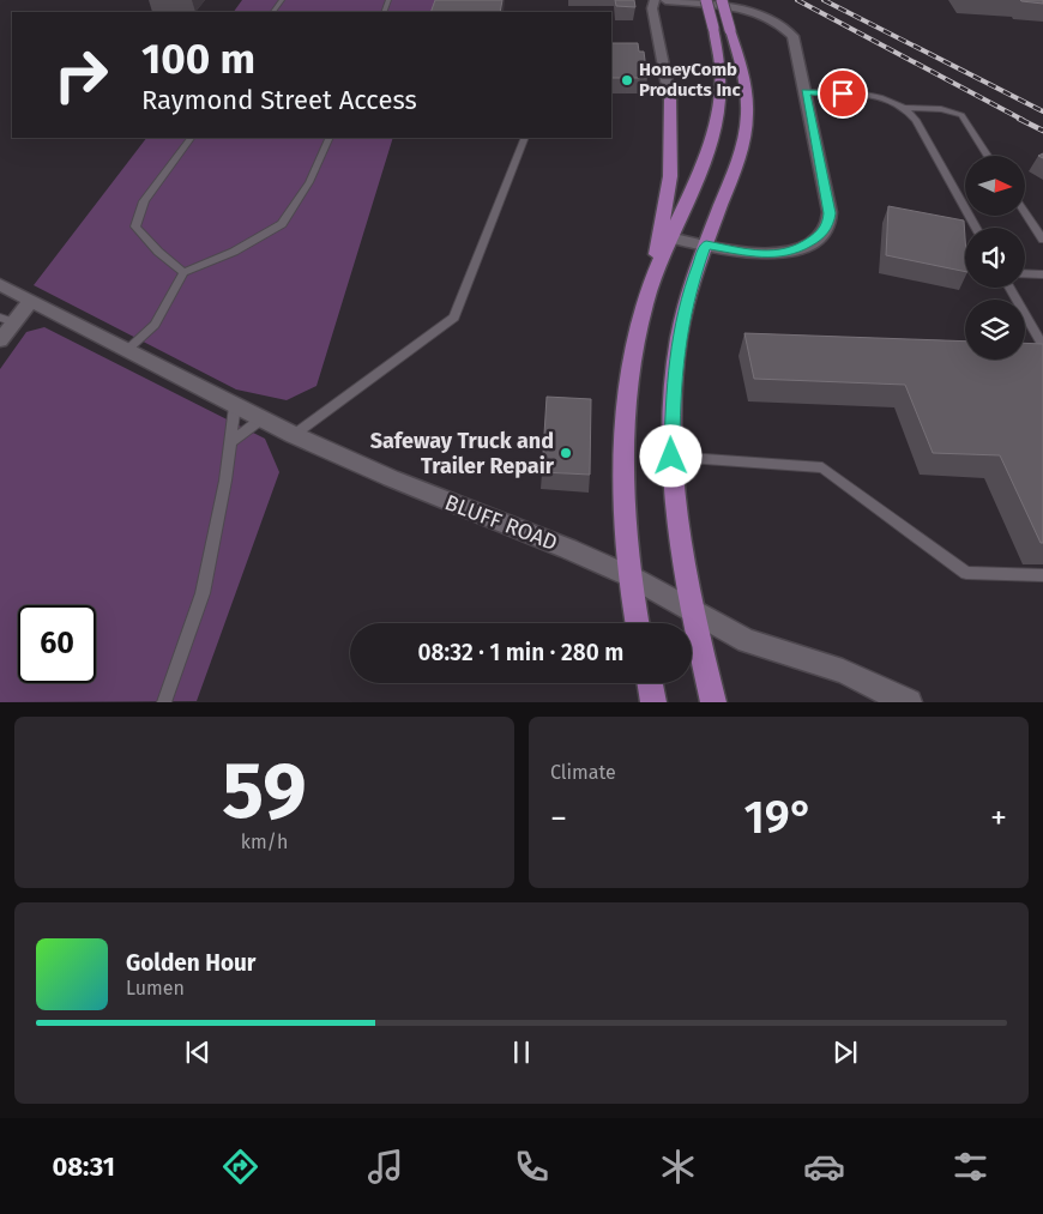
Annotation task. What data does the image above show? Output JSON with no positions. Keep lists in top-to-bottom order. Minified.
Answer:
{"streets":{"street":["BLUFF ROAD"]},"places":["HoneyComb Products Inc","Safeway Truck and Trailer Repair"],"north":"right","page":{"turn":["100 m","Raymond Street Access"],"limit":"60","trip":"08:32 · 1 min · 280 m","tile":[["59","km/h"],"Climate"],"heat":["−","19°","+"],"song":["Golden Hour","Lumen"],"tabs":"08:31"}}
